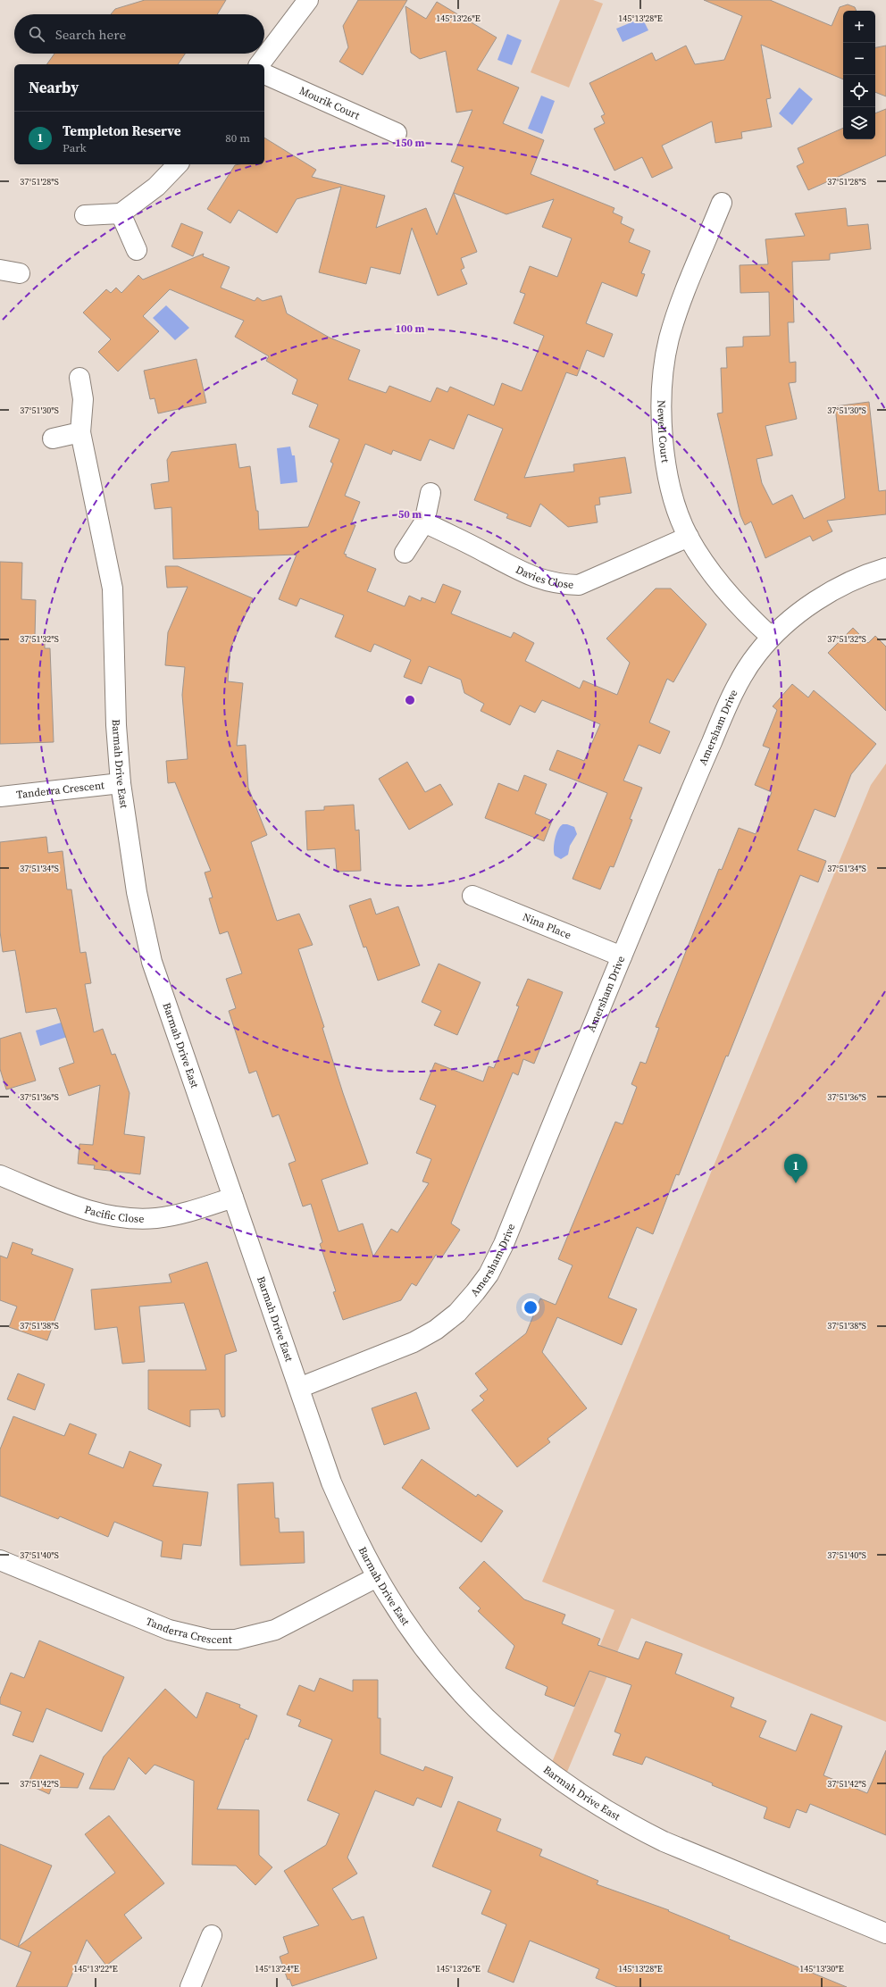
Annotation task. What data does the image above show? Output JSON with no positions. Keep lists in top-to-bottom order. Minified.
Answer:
{"streets":{"street":["Mourik Court","Newell Court","Davies Close","Amersham Drive","Barmah Drive East","Tanderra Crescent","Nina Place","Pacific Close"]},"crossings":[["Newell Court","Davies Close"],["Newell Court","Amersham Drive"],["Amersham Drive","Barmah Drive East"],["Amersham Drive","Nina Place"],["Barmah Drive East","Tanderra Crescent"],["Barmah Drive East","Pacific Close"]],"page":{"map_buttons":["+","−"],"search":"Search here","heading":"Nearby","list":[{"mark":"1","name":"Templeton Reserve","note":"Park","value":"80 m"}],"pins":"1"},"coordinates":["145°13'26\"E","145°13'28\"E","37°51'28\"S","37°51'30\"S","37°51'32\"S","37°51'34\"S","37°51'36\"S","37°51'38\"S","37°51'40\"S","37°51'42\"S","145°13'22\"E","145°13'24\"E","145°13'30\"E"],"rings":["150 m","100 m","50 m"]}
